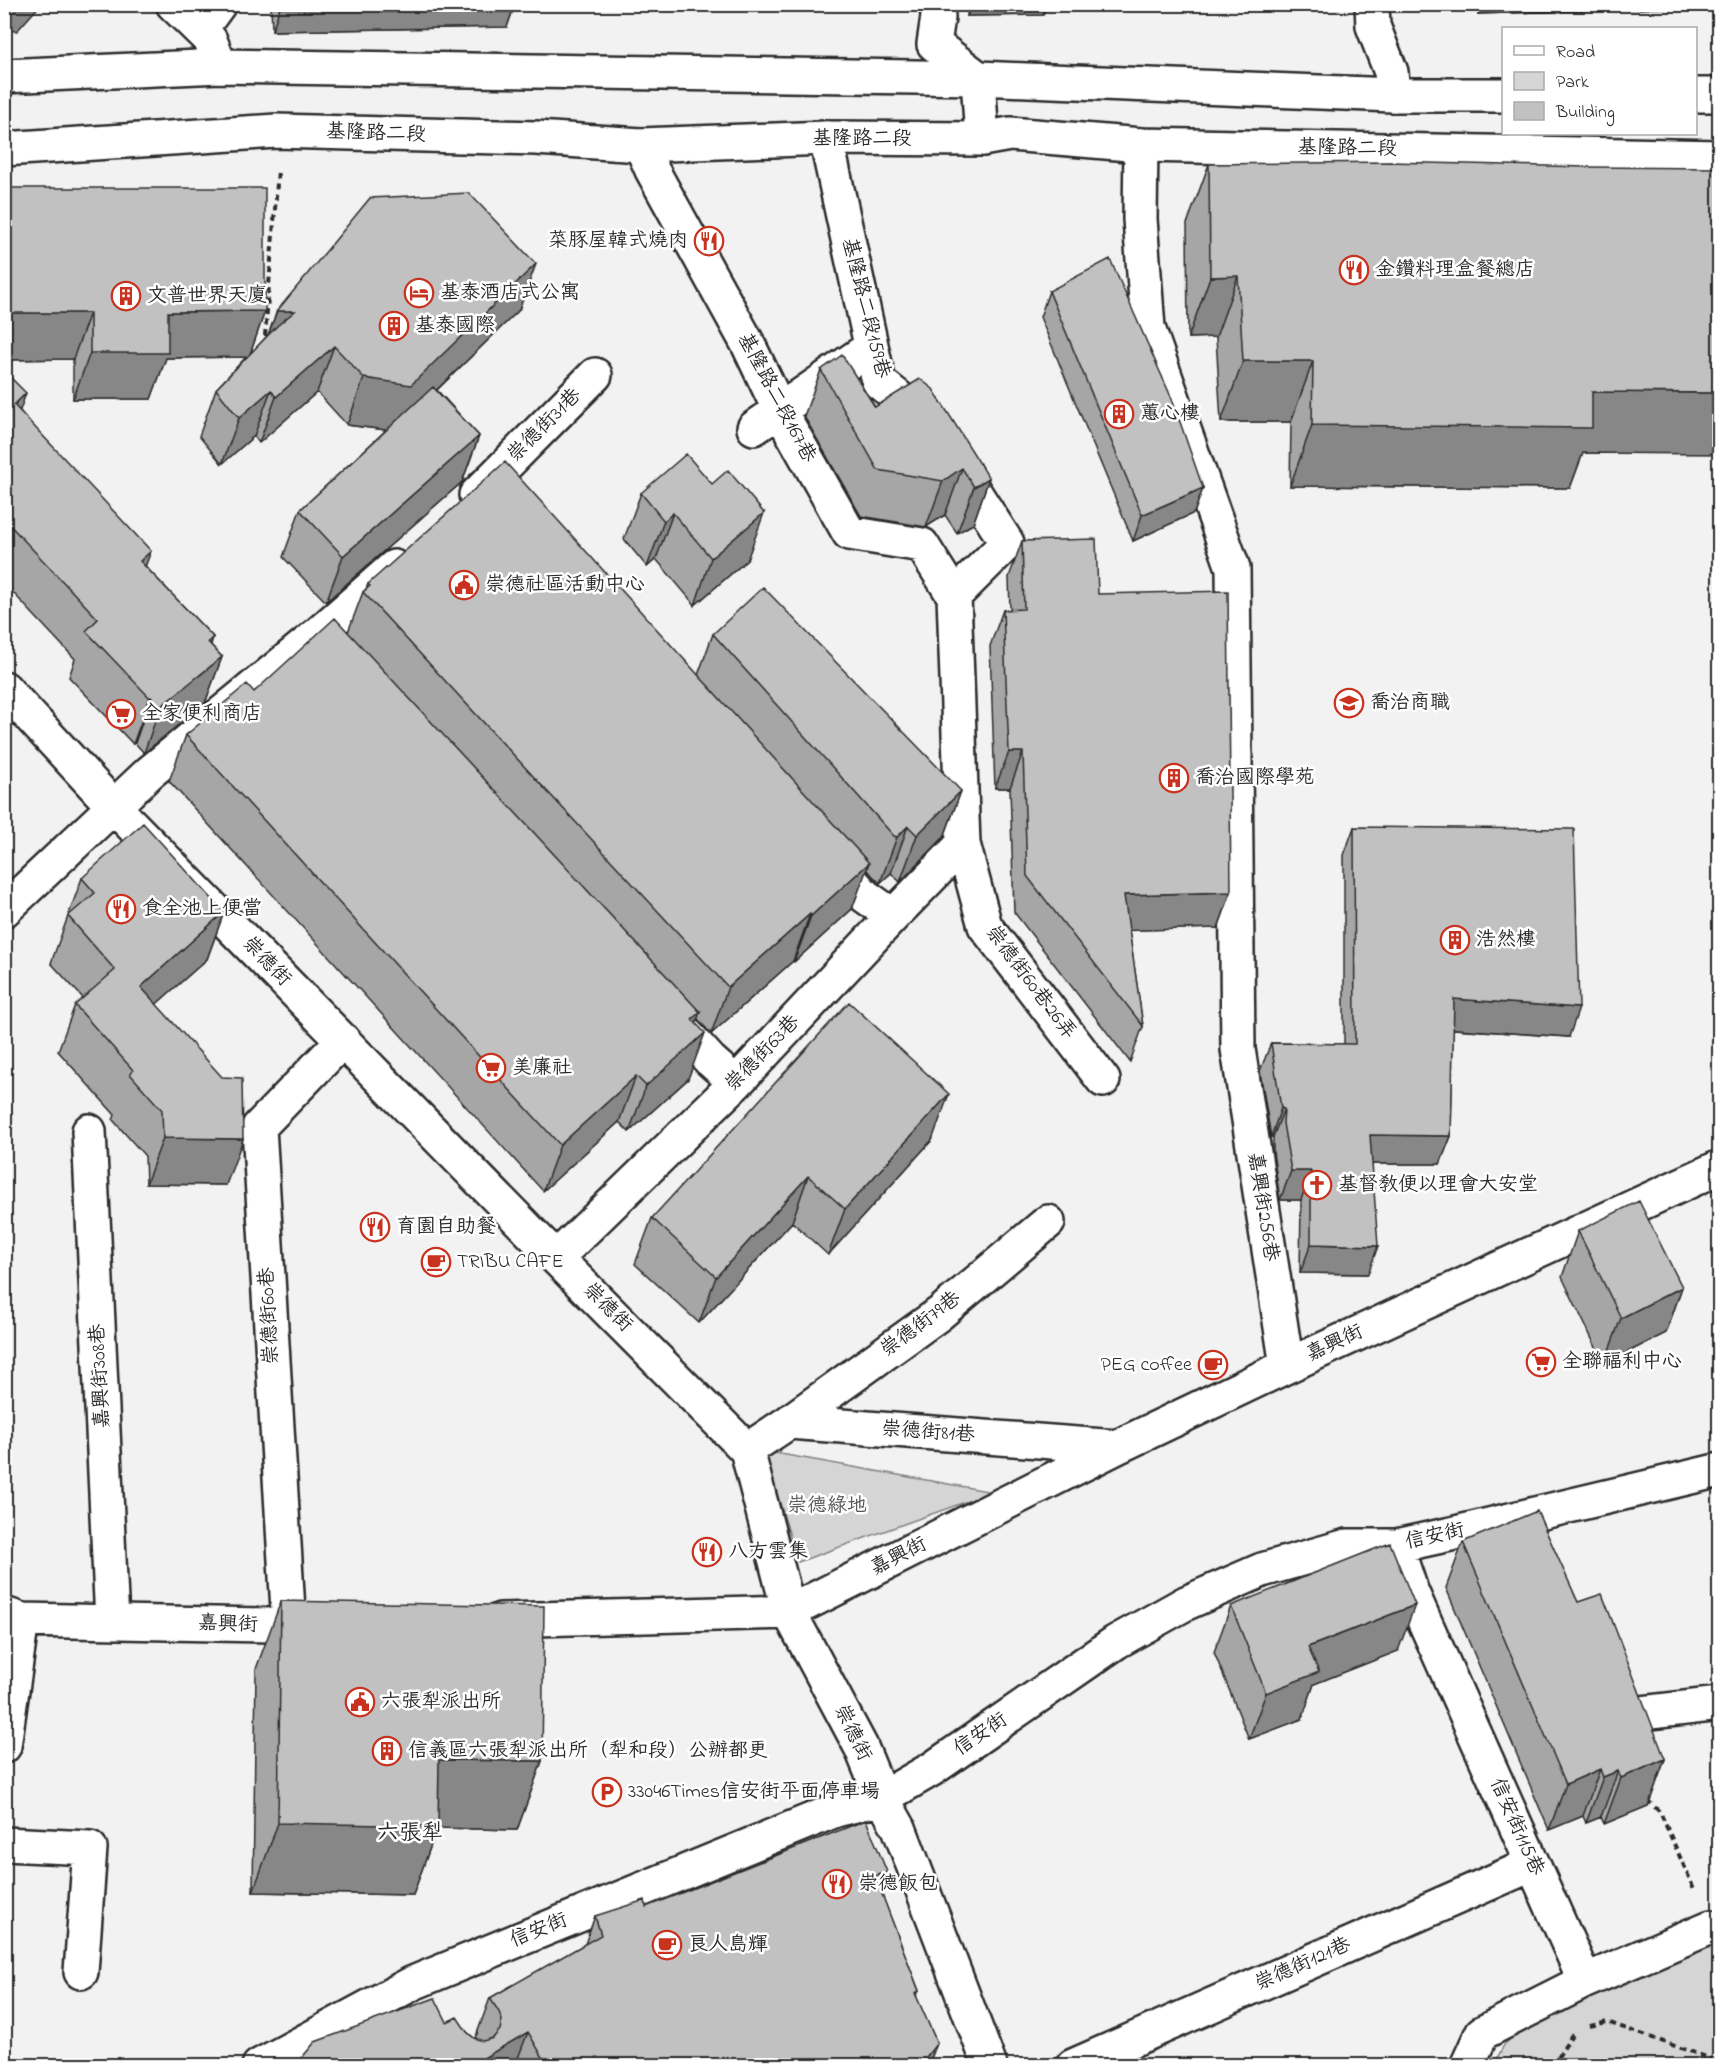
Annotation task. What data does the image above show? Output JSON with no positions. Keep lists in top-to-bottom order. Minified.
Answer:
{"streets":{"street":["基隆路二段","基隆路二段159巷","基隆路二段167巷","崇德街31巷","崇德街","崇德街60巷26弄","崇德街63巷","嘉興街256巷","崇德街60巷","崇德街79巷","嘉興街","嘉興街308巷","崇德街81巷","信安街","信安街115巷","崇德街121巷"]},"crossings":[["基隆路二段","基隆路二段159巷"],["基隆路二段","基隆路二段167巷"],["基隆路二段","嘉興街256巷"],["基隆路二段159巷","基隆路二段167巷"],["崇德街","崇德街63巷"],["崇德街","崇德街60巷"],["崇德街","嘉興街"],["崇德街","信安街"],["崇德街60巷26弄","崇德街63巷"],["嘉興街256巷","嘉興街"],["崇德街60巷","嘉興街"],["崇德街79巷","崇德街81巷"],["嘉興街","嘉興街308巷"],["嘉興街","崇德街81巷"],["信安街","信安街115巷"],["信安街115巷","崇德街121巷"]],"districts":["六張犁"],"parks":["崇德綠地"],"places":{"restaurant":["菜豚屋韓式燒肉","金鑽料理盒餐總店","食全池上便當","育園自助餐","八方雲集","崇德飯包"],"hotel":["基泰酒店式公寓"],"building":["文普世界天廈","基泰國際","蕙心樓","喬治國際學苑","浩然樓","信義區六張犁派出所（犁和段）公辦都更"],"public building":["崇德社區活動中心","六張犁派出所"],"school or university":["喬治商職"],"supermarket":["全家便利商店","美廉社","全聯福利中心"],"church":["基督教便以理會大安堂"],"cafe":["TRIBU CAFE","PEG coffee","良人島輝"],"parking":["33046Times信安街平面停車場"]},"legend":["Road","Park","Building"]}
